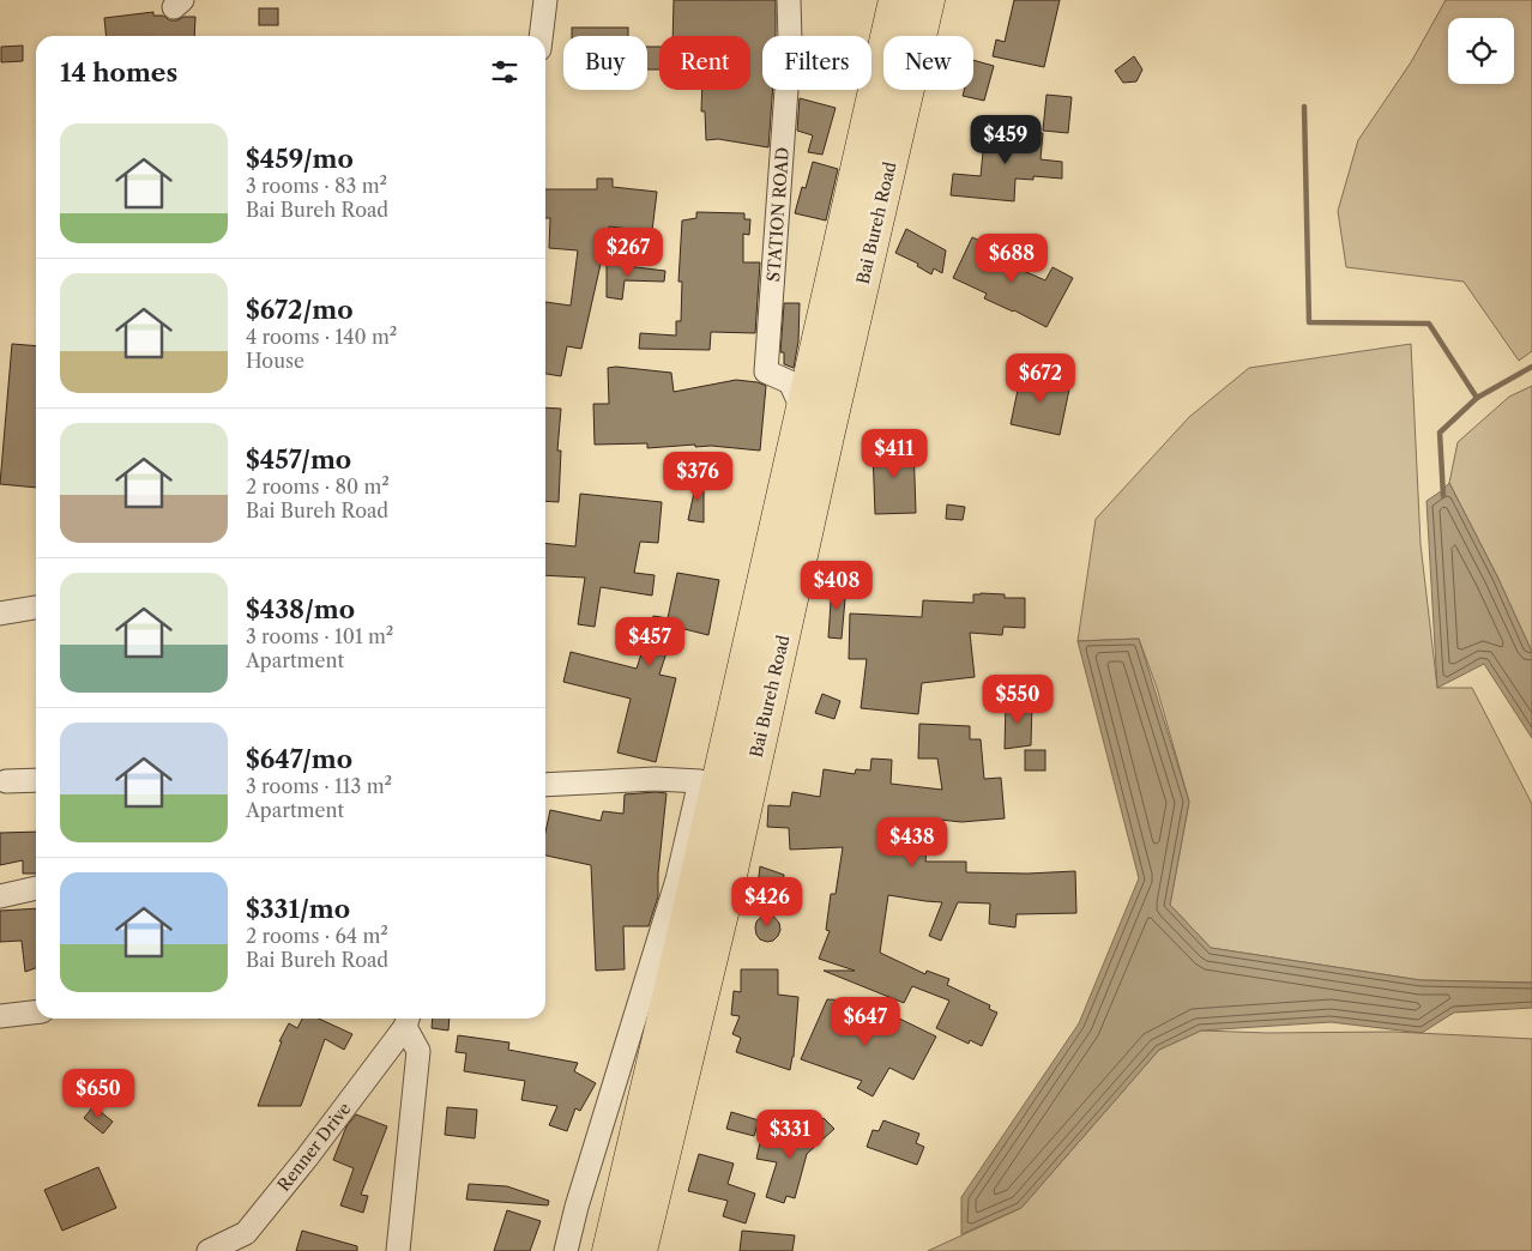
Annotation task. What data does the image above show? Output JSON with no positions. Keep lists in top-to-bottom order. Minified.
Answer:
{"streets":{"highway":["Bai Bureh Road"],"street":["STATION ROAD","Renner Drive"]},"crossings":[["STATION ROAD","Bai Bureh Road"]],"page":{"chip":["Buy","Rent","Filters","New"],"heading":"14 homes","list":[{"name":"$459/mo","note":"3 rooms · 83 m² · Bai Bureh Road"},{"name":"$672/mo","note":"4 rooms · 140 m² · House"},{"name":"$457/mo","note":"2 rooms · 80 m² · Bai Bureh Road"},{"name":"$438/mo","note":"3 rooms · 101 m² · Apartment"},{"name":"$647/mo","note":"3 rooms · 113 m² · Apartment"},{"name":"$331/mo","note":"2 rooms · 64 m² · Bai Bureh Road"}],"price":["$459","$267","$688","$672","$411","$376","$408","$457","$550","$438","$426","$647","$650","$331"]}}
